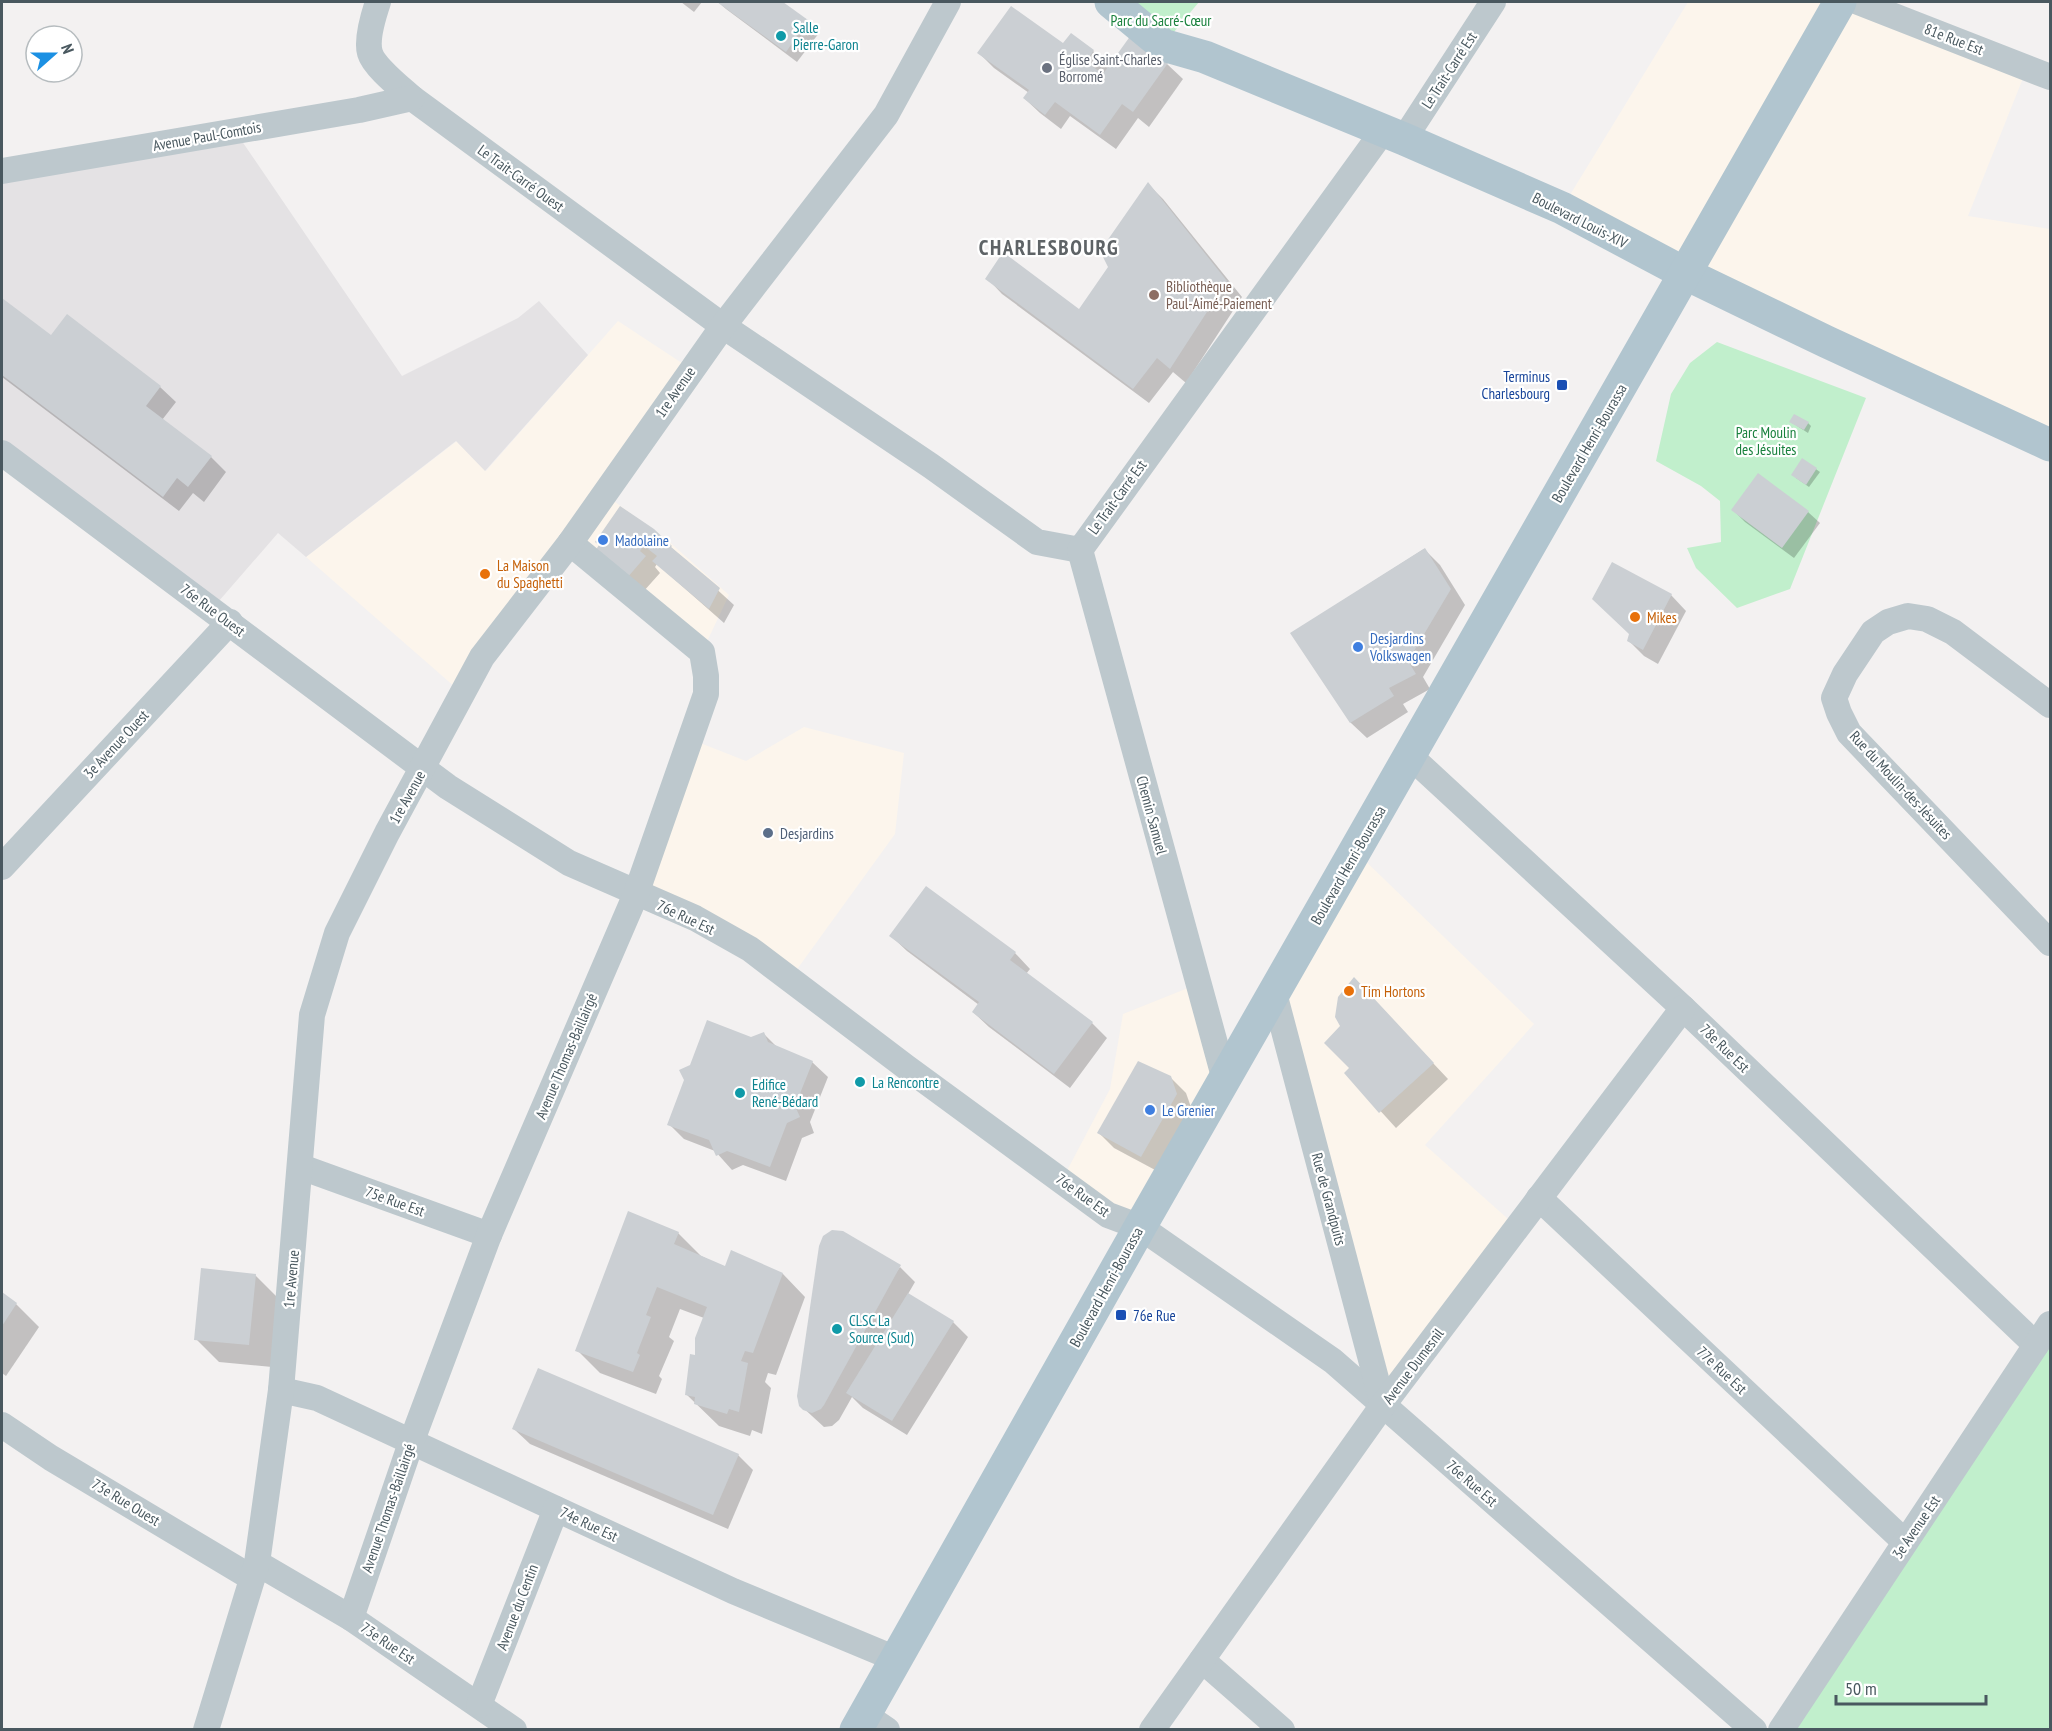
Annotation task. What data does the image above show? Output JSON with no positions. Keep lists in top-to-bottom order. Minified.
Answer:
{"streets":{"main road":["Boulevard Louis-XIV","Boulevard Henri-Bourassa"],"street":["81e Rue Est","Le Trait-Carré Est","Avenue Paul-Comtois","Le Trait-Carré Ouest","1re Avenue","76e Rue Ouest","3e Avenue Ouest","Rue du Moulin-des-Jésuites","Chemin Samuel","76e Rue Est","78e Rue Est","Avenue Thomas-Baillairgé","Rue de Grandpuits","75e Rue Est","Avenue Dumesnil","77e Rue Est","73e Rue Ouest","74e Rue Est","3e Avenue Est","Avenue du Centin","73e Rue Est"]},"crossings":[["Le Trait-Carré Est","Le Trait-Carré Ouest"],["Le Trait-Carré Est","Boulevard Louis-XIV"],["Le Trait-Carré Est","1re Avenue"],["Le Trait-Carré Est","Chemin Samuel"],["Avenue Paul-Comtois","Le Trait-Carré Ouest"],["Le Trait-Carré Ouest","1re Avenue"],["Boulevard Louis-XIV","Boulevard Henri-Bourassa"],["1re Avenue","76e Rue Ouest"],["1re Avenue","76e Rue Est"],["1re Avenue","Avenue Thomas-Baillairgé"],["1re Avenue","75e Rue Est"],["1re Avenue","73e Rue Ouest"],["1re Avenue","74e Rue Est"],["1re Avenue","73e Rue Est"],["Boulevard Henri-Bourassa","Chemin Samuel"],["Boulevard Henri-Bourassa","76e Rue Est"],["Boulevard Henri-Bourassa","78e Rue Est"],["Boulevard Henri-Bourassa","Rue de Grandpuits"],["Boulevard Henri-Bourassa","74e Rue Est"],["76e Rue Ouest","3e Avenue Ouest"],["76e Rue Ouest","76e Rue Est"],["76e Rue Est","Avenue Thomas-Baillairgé"],["76e Rue Est","Rue de Grandpuits"],["76e Rue Est","Avenue Dumesnil"],["78e Rue Est","Avenue Dumesnil"],["78e Rue Est","3e Avenue Est"],["Avenue Thomas-Baillairgé","75e Rue Est"],["Avenue Thomas-Baillairgé","74e Rue Est"],["Avenue Thomas-Baillairgé","73e Rue Est"],["Rue de Grandpuits","Avenue Dumesnil"],["Avenue Dumesnil","77e Rue Est"],["77e Rue Est","3e Avenue Est"],["73e Rue Ouest","73e Rue Est"],["74e Rue Est","Avenue du Centin"],["Avenue du Centin","73e Rue Est"]],"districts":["CHARLESBOURG"],"parks":["Parc du Sacré-Cœur","Parc Moulin des Jésuites"],"places":{"other":["Salle Pierre-Garon","Église Saint-Charles Borromé","Bibliothèque Paul-Aimé-Paiement","Madolaine","La Maison du Spaghetti","Mikes","Desjardins Volkswagen","Desjardins","Tim Hortons","La Rencontre","Edifice René-Bédard","Le Grenier","CLSC La Source (Sud)"],"transit":["Terminus Charlesbourg","76e Rue"]},"scale_bar":"50 m","north":"right"}
